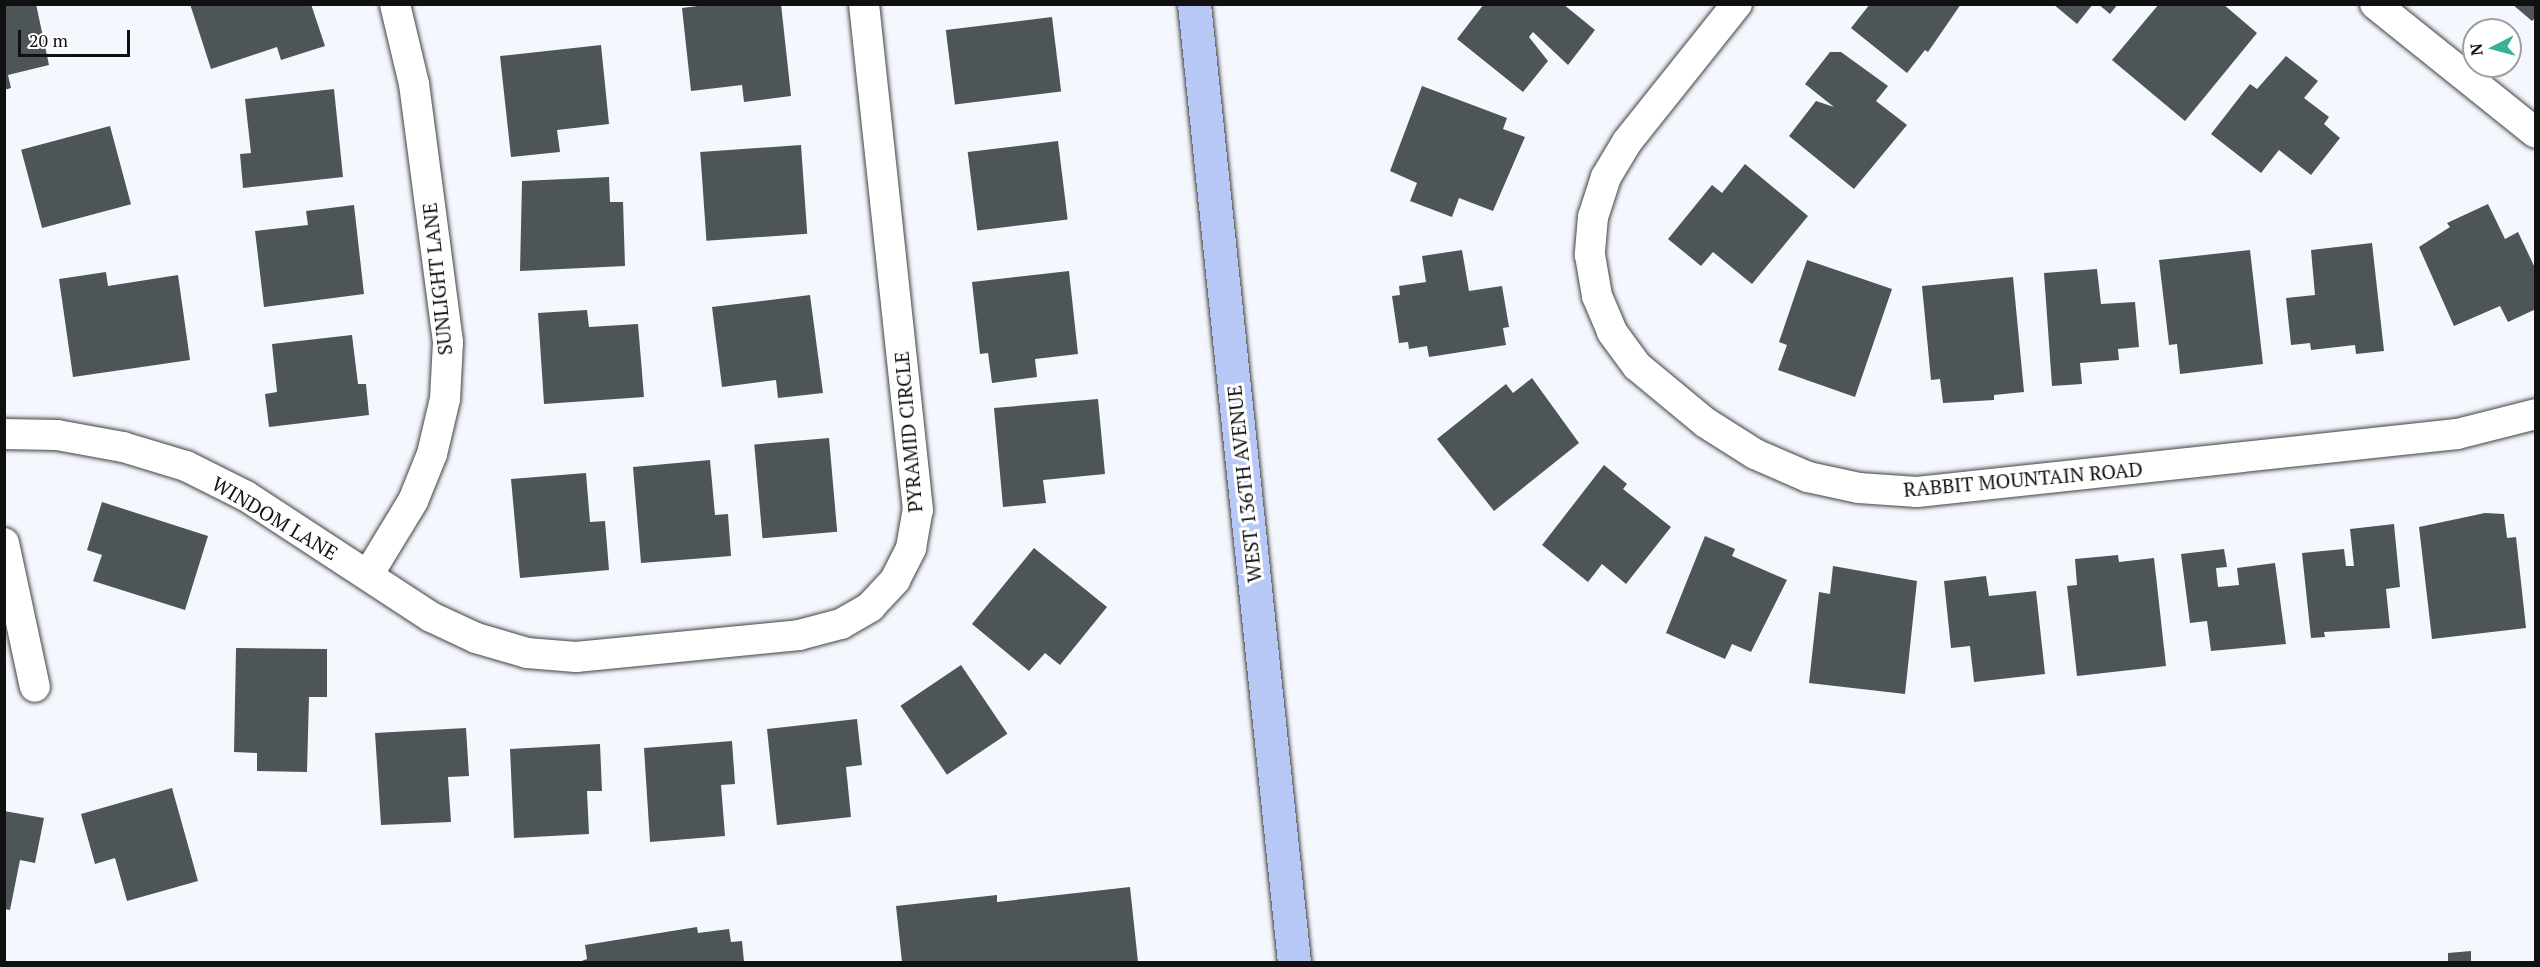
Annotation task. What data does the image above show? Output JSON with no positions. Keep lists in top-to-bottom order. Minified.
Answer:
{"streets":{"main road":["WEST 136TH AVENUE"],"street":["SUNLIGHT LANE","PYRAMID CIRCLE","RABBIT MOUNTAIN ROAD","WINDOM LANE"]},"crossings":[["SUNLIGHT LANE","PYRAMID CIRCLE"],["SUNLIGHT LANE","WINDOM LANE"],["PYRAMID CIRCLE","WINDOM LANE"]],"scale_bar":"20 m","north":"left"}
